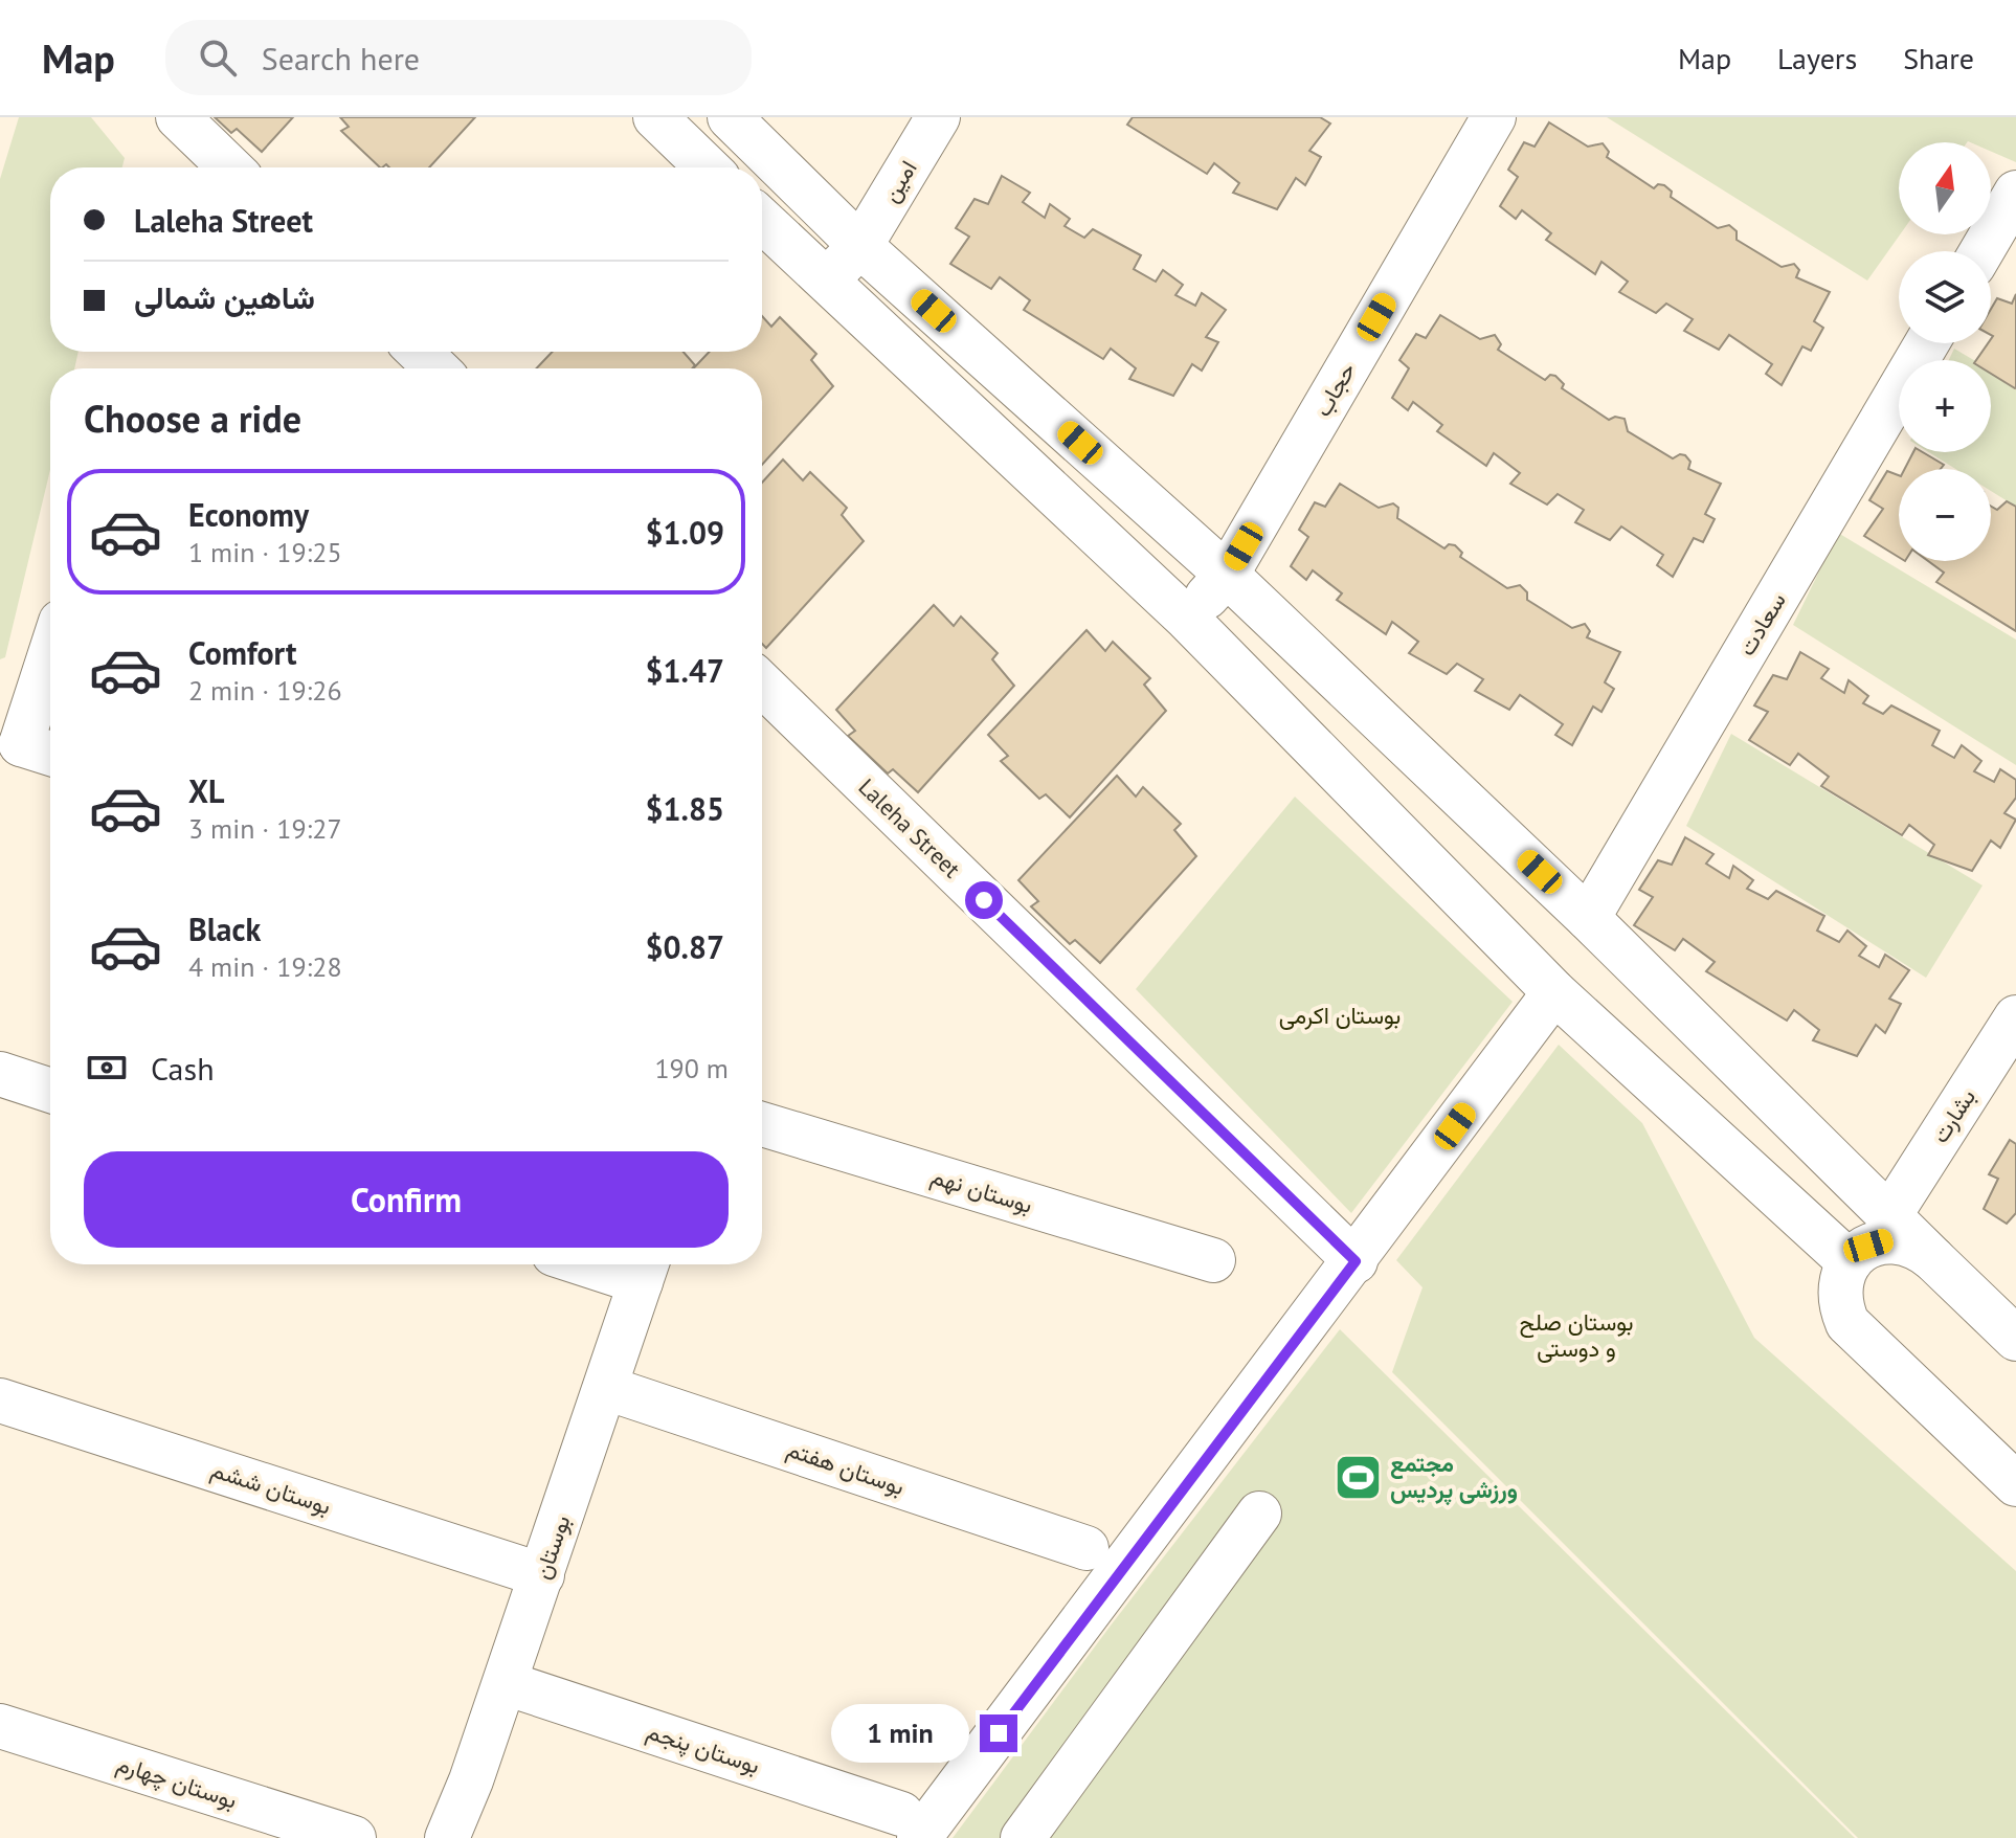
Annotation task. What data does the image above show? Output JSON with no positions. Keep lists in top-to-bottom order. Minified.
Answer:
{"streets":{"street":["امین","حجاب","سعادت","Laleha Street","بشارت","بوستان نهم","بوستان هفتم","بوستان ششم","بوستان","بوستان پنجم","بوستان چهارم"]},"crossings":[["بوستان هفتم","بوستان"],["بوستان ششم","بوستان"],["بوستان","بوستان پنجم"]],"parks":["بوستان اکرمی","بوستان صلح و دوستی"],"places":{"sports":["مجتمع ورزشی پردیس"]},"north":"top","page":{"header":"Map","search":"Search here","nav":["Map","Layers","Share"],"map_buttons":["+","−"],"banner":["Laleha Street","شاهین شمالی"],"heading":"Choose a ride","list":[{"name":"Economy","note":"1 min · 19:25","value":"$1.09"},{"name":"Comfort","note":"2 min · 19:26","value":"$1.47"},{"name":"XL","note":"3 min · 19:27","value":"$1.85"},{"name":"Black","note":"4 min · 19:28","value":"$0.87"}],"pay":["Cash","190 m"],"buttons":"Confirm","bubble":"1 min"}}
